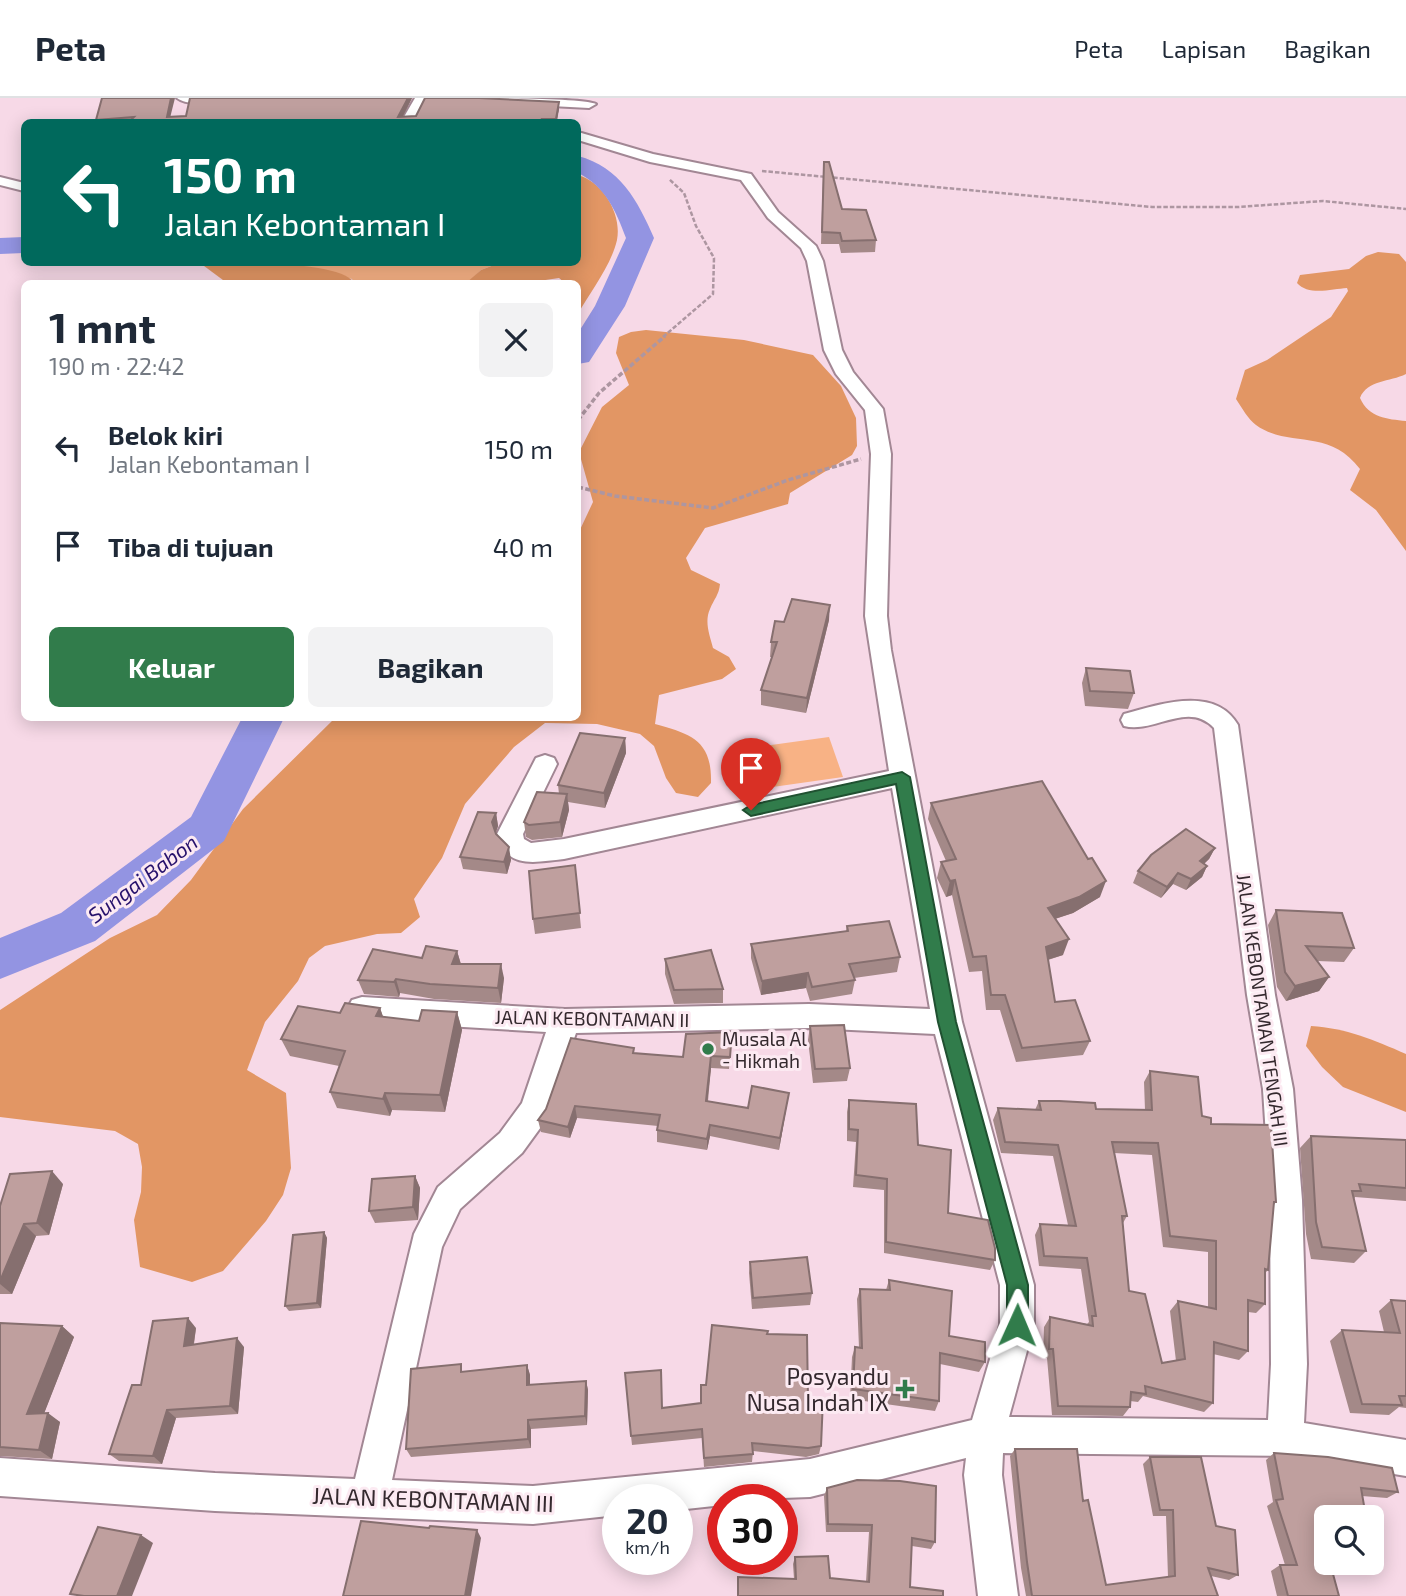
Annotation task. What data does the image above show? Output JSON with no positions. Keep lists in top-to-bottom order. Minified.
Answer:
{"streets":{"street":["JALAN KEBONTAMAN TENGAH III","JALAN KEBONTAMAN II","JALAN KEBONTAMAN III"]},"crossings":[["JALAN KEBONTAMAN TENGAH III","JALAN KEBONTAMAN III"]],"water":["Sungai Babon"],"places":{"other":["Musala Al - Hikmah"],"health":["Posyandu Nusa Indah IX"]},"page":{"header":"Peta","nav":["Peta","Lapisan","Bagikan"],"turn":["150 m","Jalan Kebontaman I"],"heading":["1 mnt","190 m · 22:42"],"list":[{"name":"Belok kiri","note":"Jalan Kebontaman I","value":"150 m"},{"name":"Tiba di tujuan","value":"40 m"}],"buttons":["Keluar","Bagikan"],"speed":"20 km/h","limit":"30"}}
